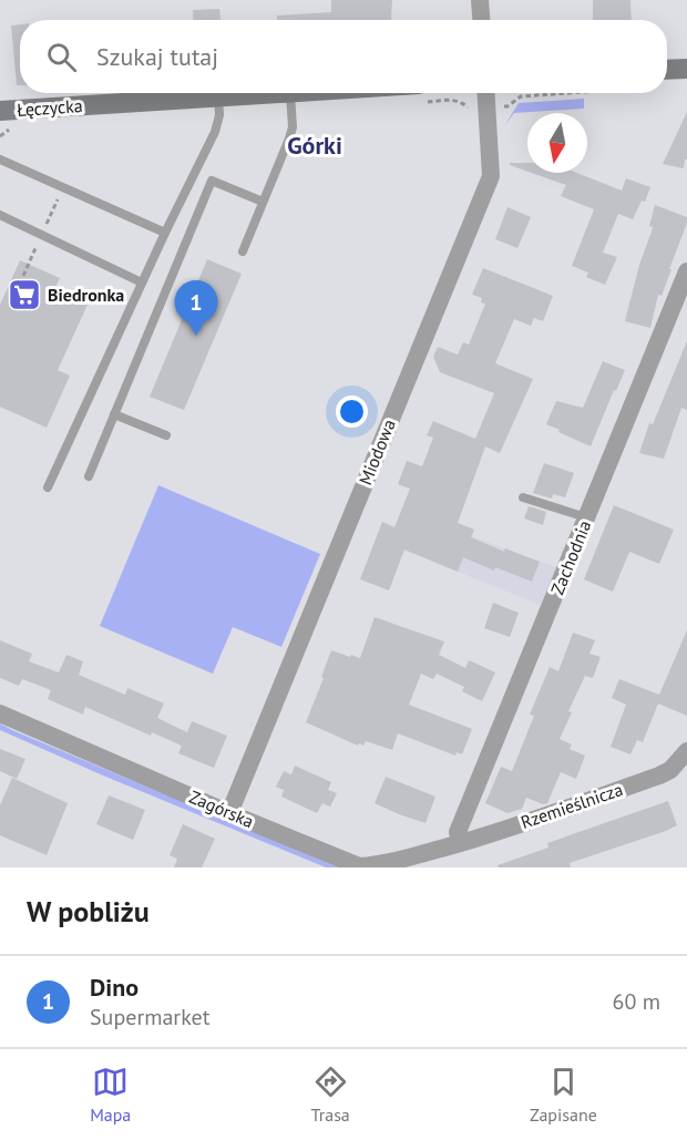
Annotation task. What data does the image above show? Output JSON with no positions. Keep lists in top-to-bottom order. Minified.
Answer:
{"streets":{"main road":["Łęczycka"],"street":["Miodowa","Zachodnia","Rzemieślnicza","Zagórska"]},"crossings":[["Miodowa","Zagórska"],["Zachodnia","Rzemieślnicza"],["Zachodnia","Zagórska"],["Rzemieślnicza","Zagórska"]],"districts":["Górki"],"places":{"supermarket":["Biedronka"]},"north":"bottom","page":{"search":"Szukaj tutaj","pins":"1","heading":"W pobliżu","list":[{"mark":"1","name":"Dino","note":"Supermarket","value":"60 m"}],"nav":["Mapa","Trasa","Zapisane"]}}
